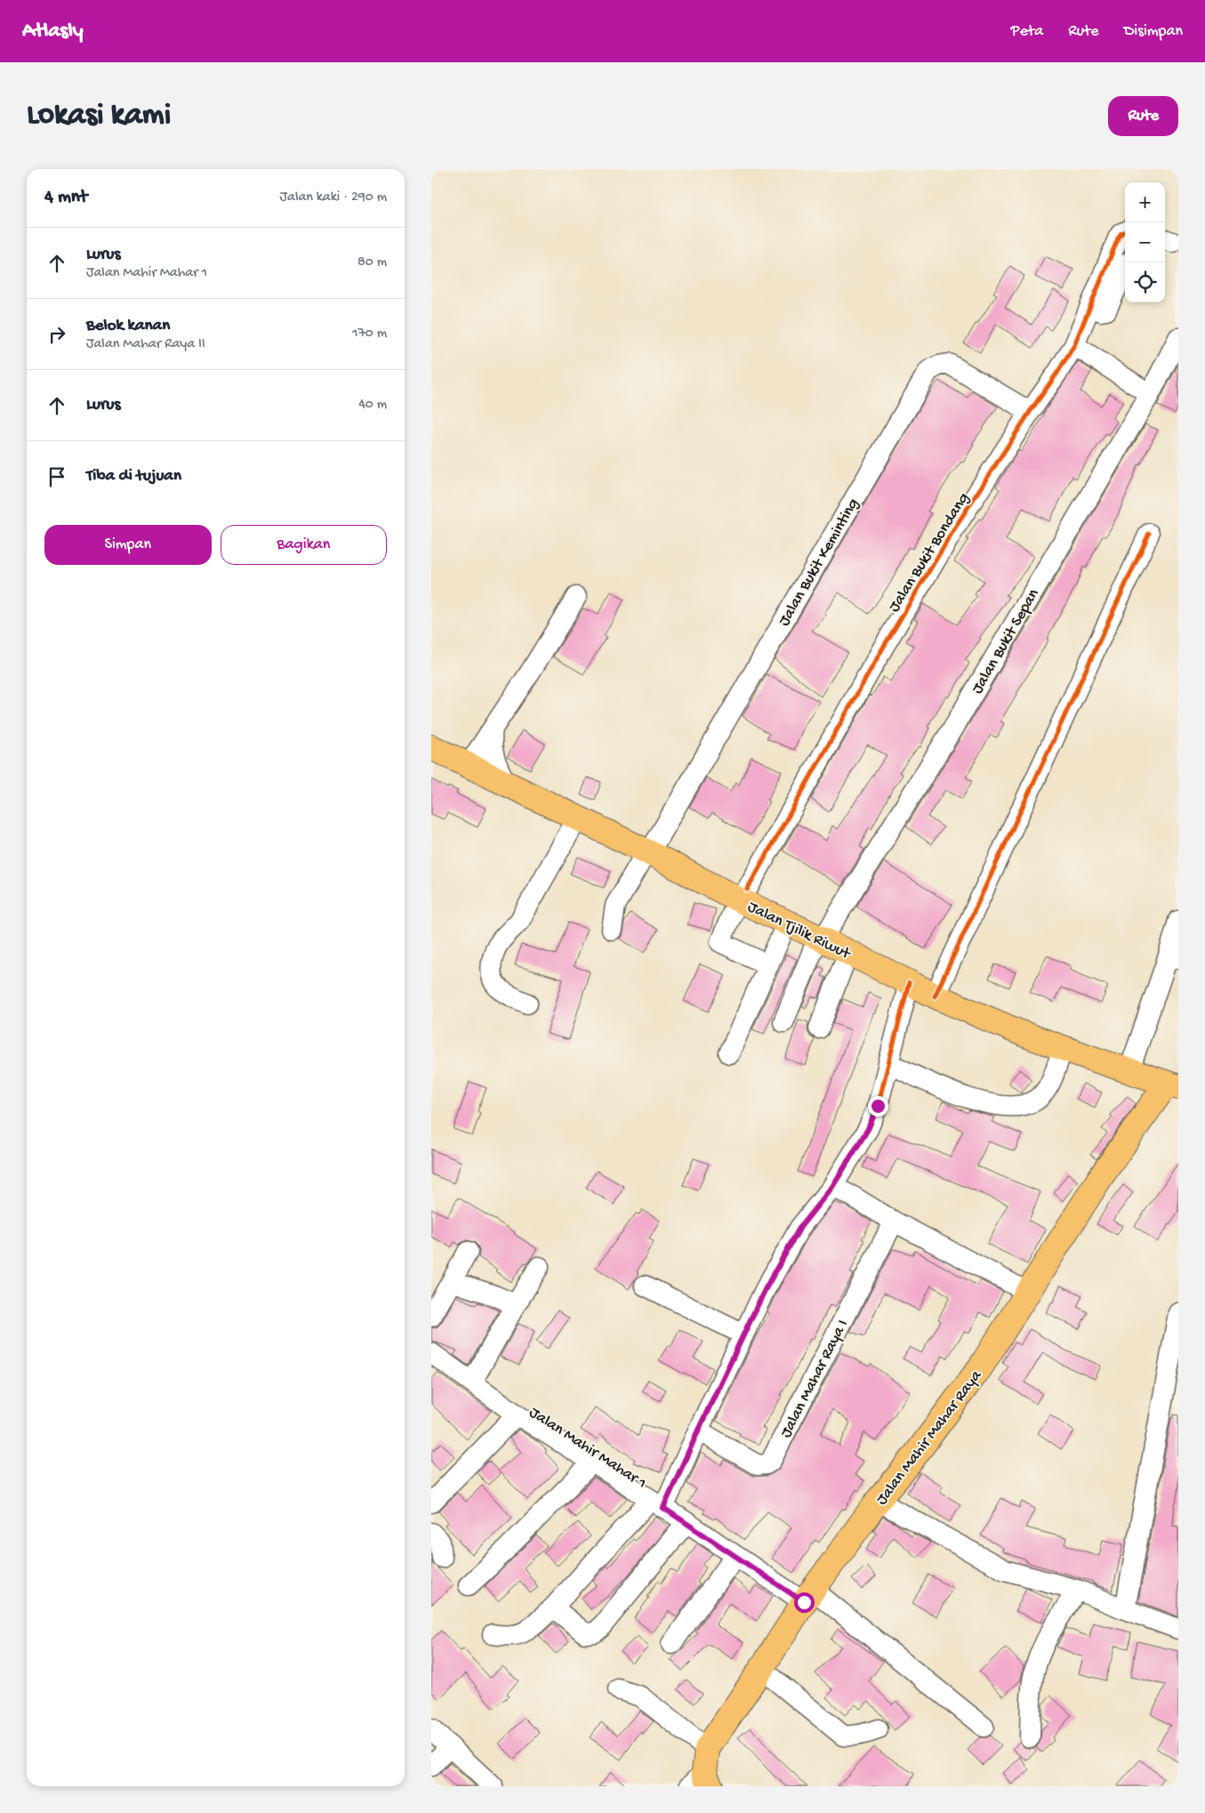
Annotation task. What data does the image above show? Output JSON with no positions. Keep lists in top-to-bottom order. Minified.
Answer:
{"streets":{"main road":["Jalan Tjilik Riwut","Jalan Mahir Mahar Raya"],"street":["Jalan Bukit Bondang","Jalan Bukit Keminting","Jalan Bukit Sepan","Jalan Mahar Raya I","Jalan Mahir Mahar 1"]},"crossings":[["Jalan Bukit Bondang","Jalan Bukit Keminting"],["Jalan Bukit Bondang","Jalan Tjilik Riwut"],["Jalan Bukit Keminting","Jalan Tjilik Riwut"],["Jalan Bukit Sepan","Jalan Tjilik Riwut"],["Jalan Tjilik Riwut","Jalan Mahir Mahar Raya"],["Jalan Mahir Mahar Raya","Jalan Mahir Mahar 1"]],"page":{"header":"Atlasly","nav":["Peta","Rute","Disimpan"],"buttons":["Rute",["Simpan","Bagikan"]],"title":"Lokasi kami","heading":["4 mnt","Jalan kaki · 290 m"],"map_buttons":["+","−"],"list":[["Lurus","Jalan Mahir Mahar 1","80 m"],["Belok kanan","Jalan Mahar Raya II","170 m"],["Lurus","40 m"],"Tiba di tujuan"]}}
